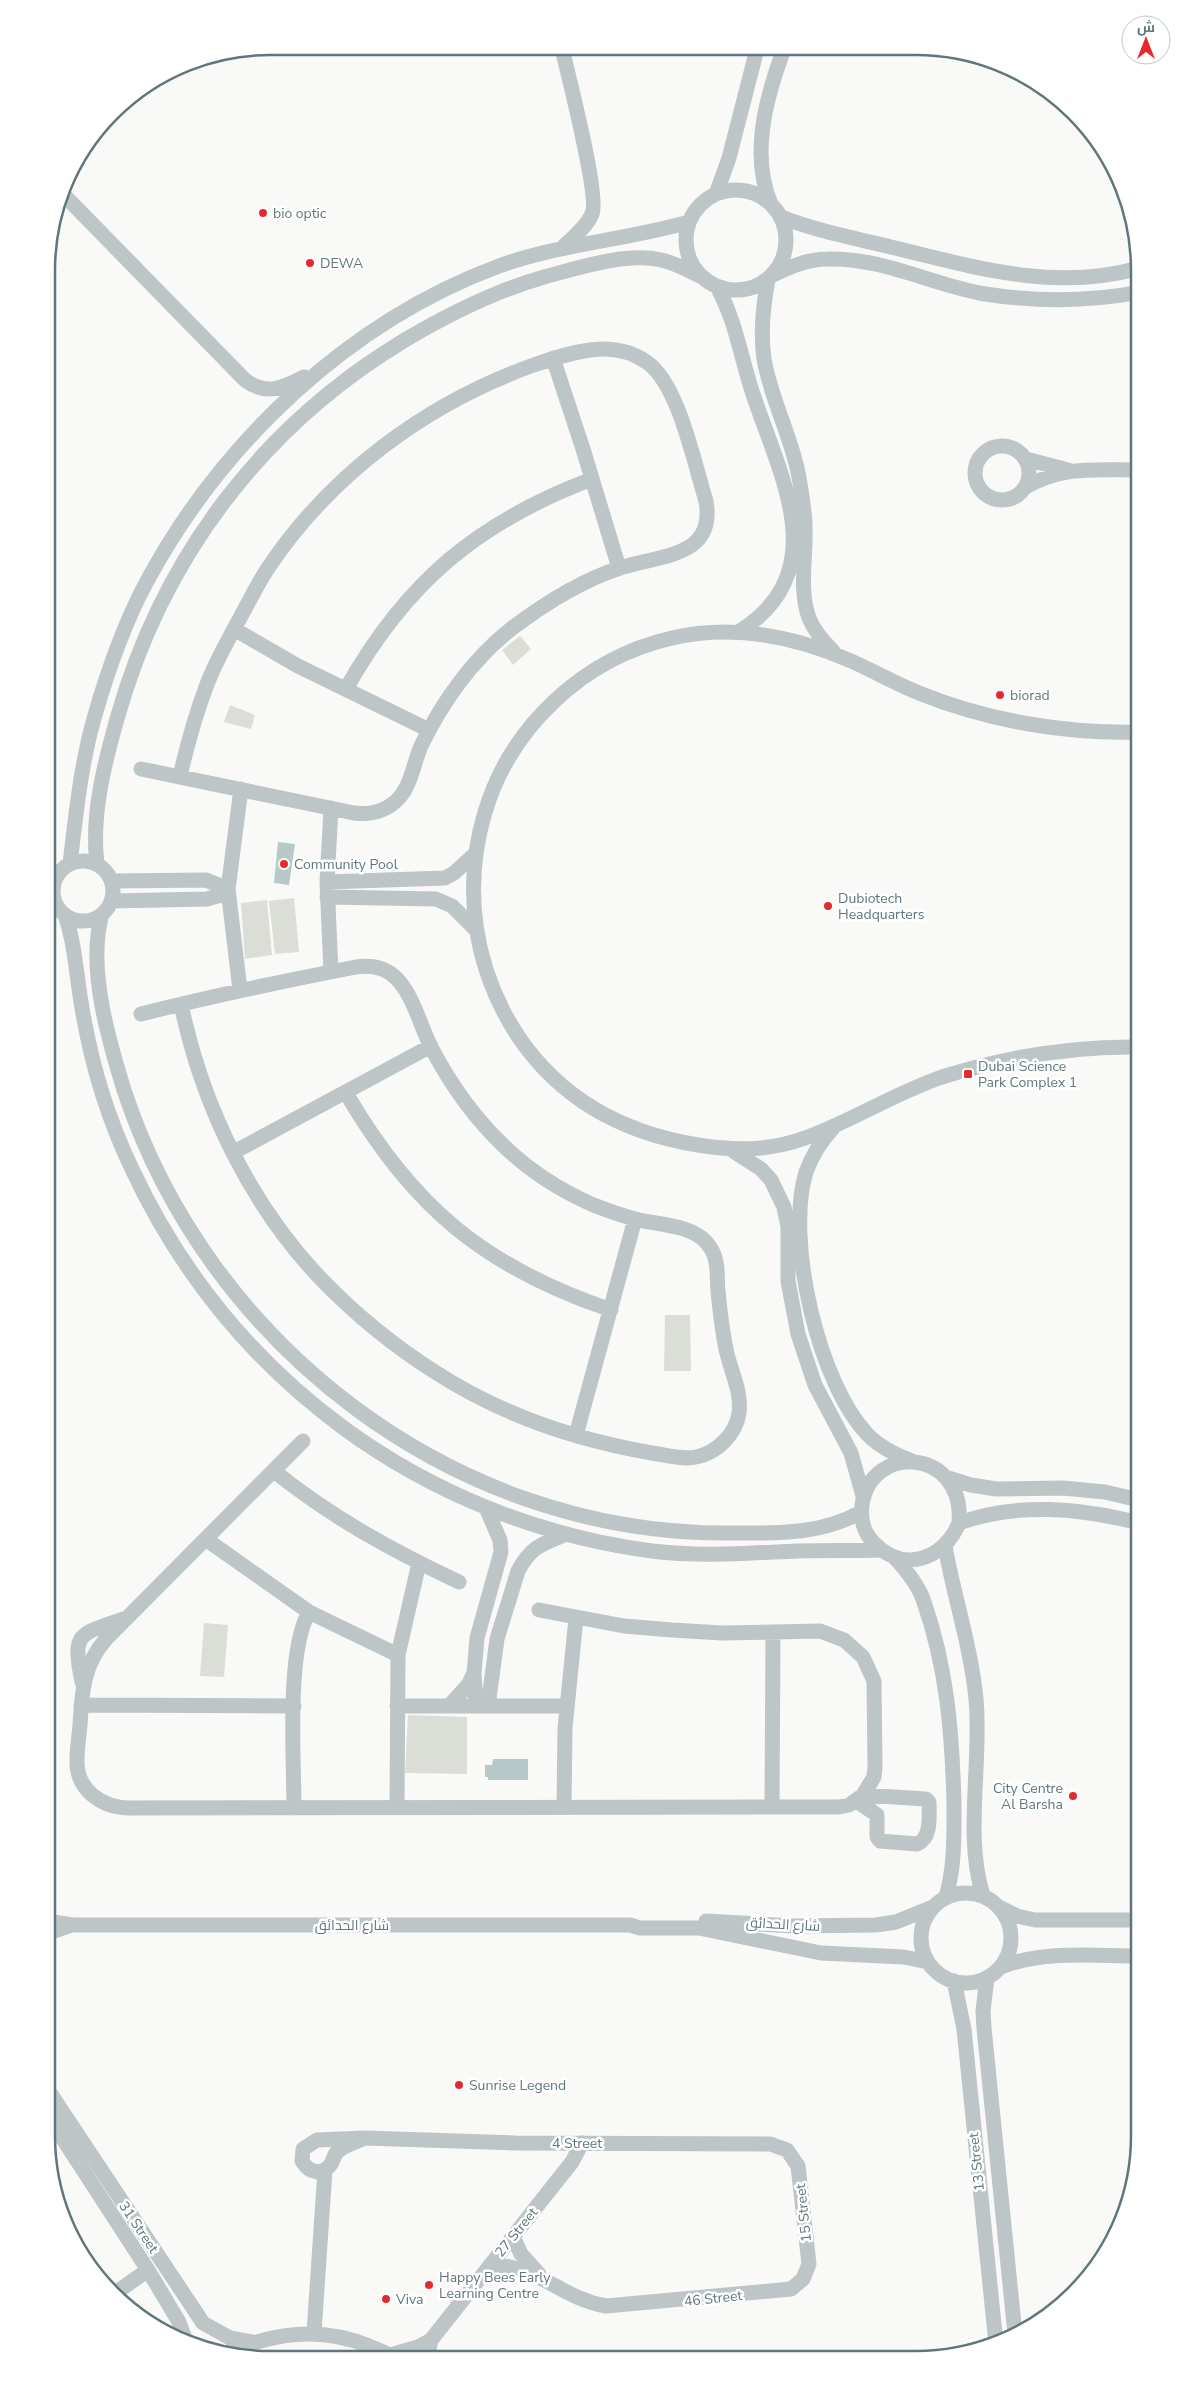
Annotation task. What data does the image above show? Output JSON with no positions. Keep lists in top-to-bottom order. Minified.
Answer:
{"streets":{"street":["شارع الحدائق","4 Street","13 Street","15 Street","31 Street","27 Street","46 Street"]},"crossings":[["شارع الحدائق","13 Street"],["4 Street","15 Street"],["4 Street","27 Street"],["15 Street","46 Street"],["27 Street","46 Street"]],"places":{"other":["bio optic","DEWA","biorad","Community Pool","Dubiotech Headquarters","City Centre Al Barsha","Sunrise Legend","Happy Bees Early Learning Centre","Viva"],"transit":["Dubai Science Park Complex 1"]},"north":"top"}
